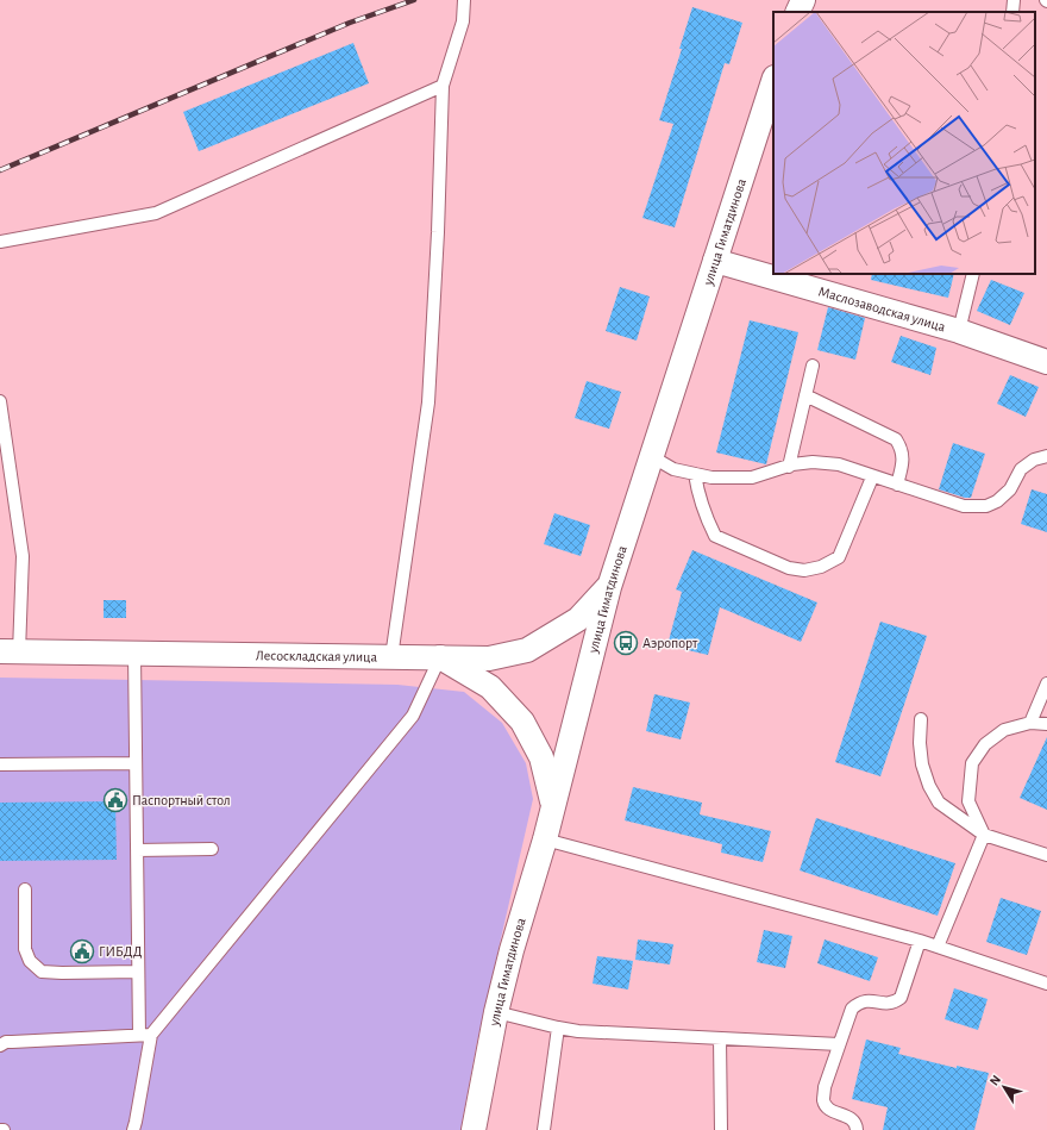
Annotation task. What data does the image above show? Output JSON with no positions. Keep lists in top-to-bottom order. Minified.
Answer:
{"streets":{"street":["улица Гиматдинова","Маслозаводская улица","Лесоскладская улица"]},"crossings":[["улица Гиматдинова","Маслозаводская улица"],["улица Гиматдинова","Лесоскладская улица"]],"places":{"bus stop":["Аэропорт"],"public building":["Паспортный стол","ГИБДД"]},"north":"top left"}
